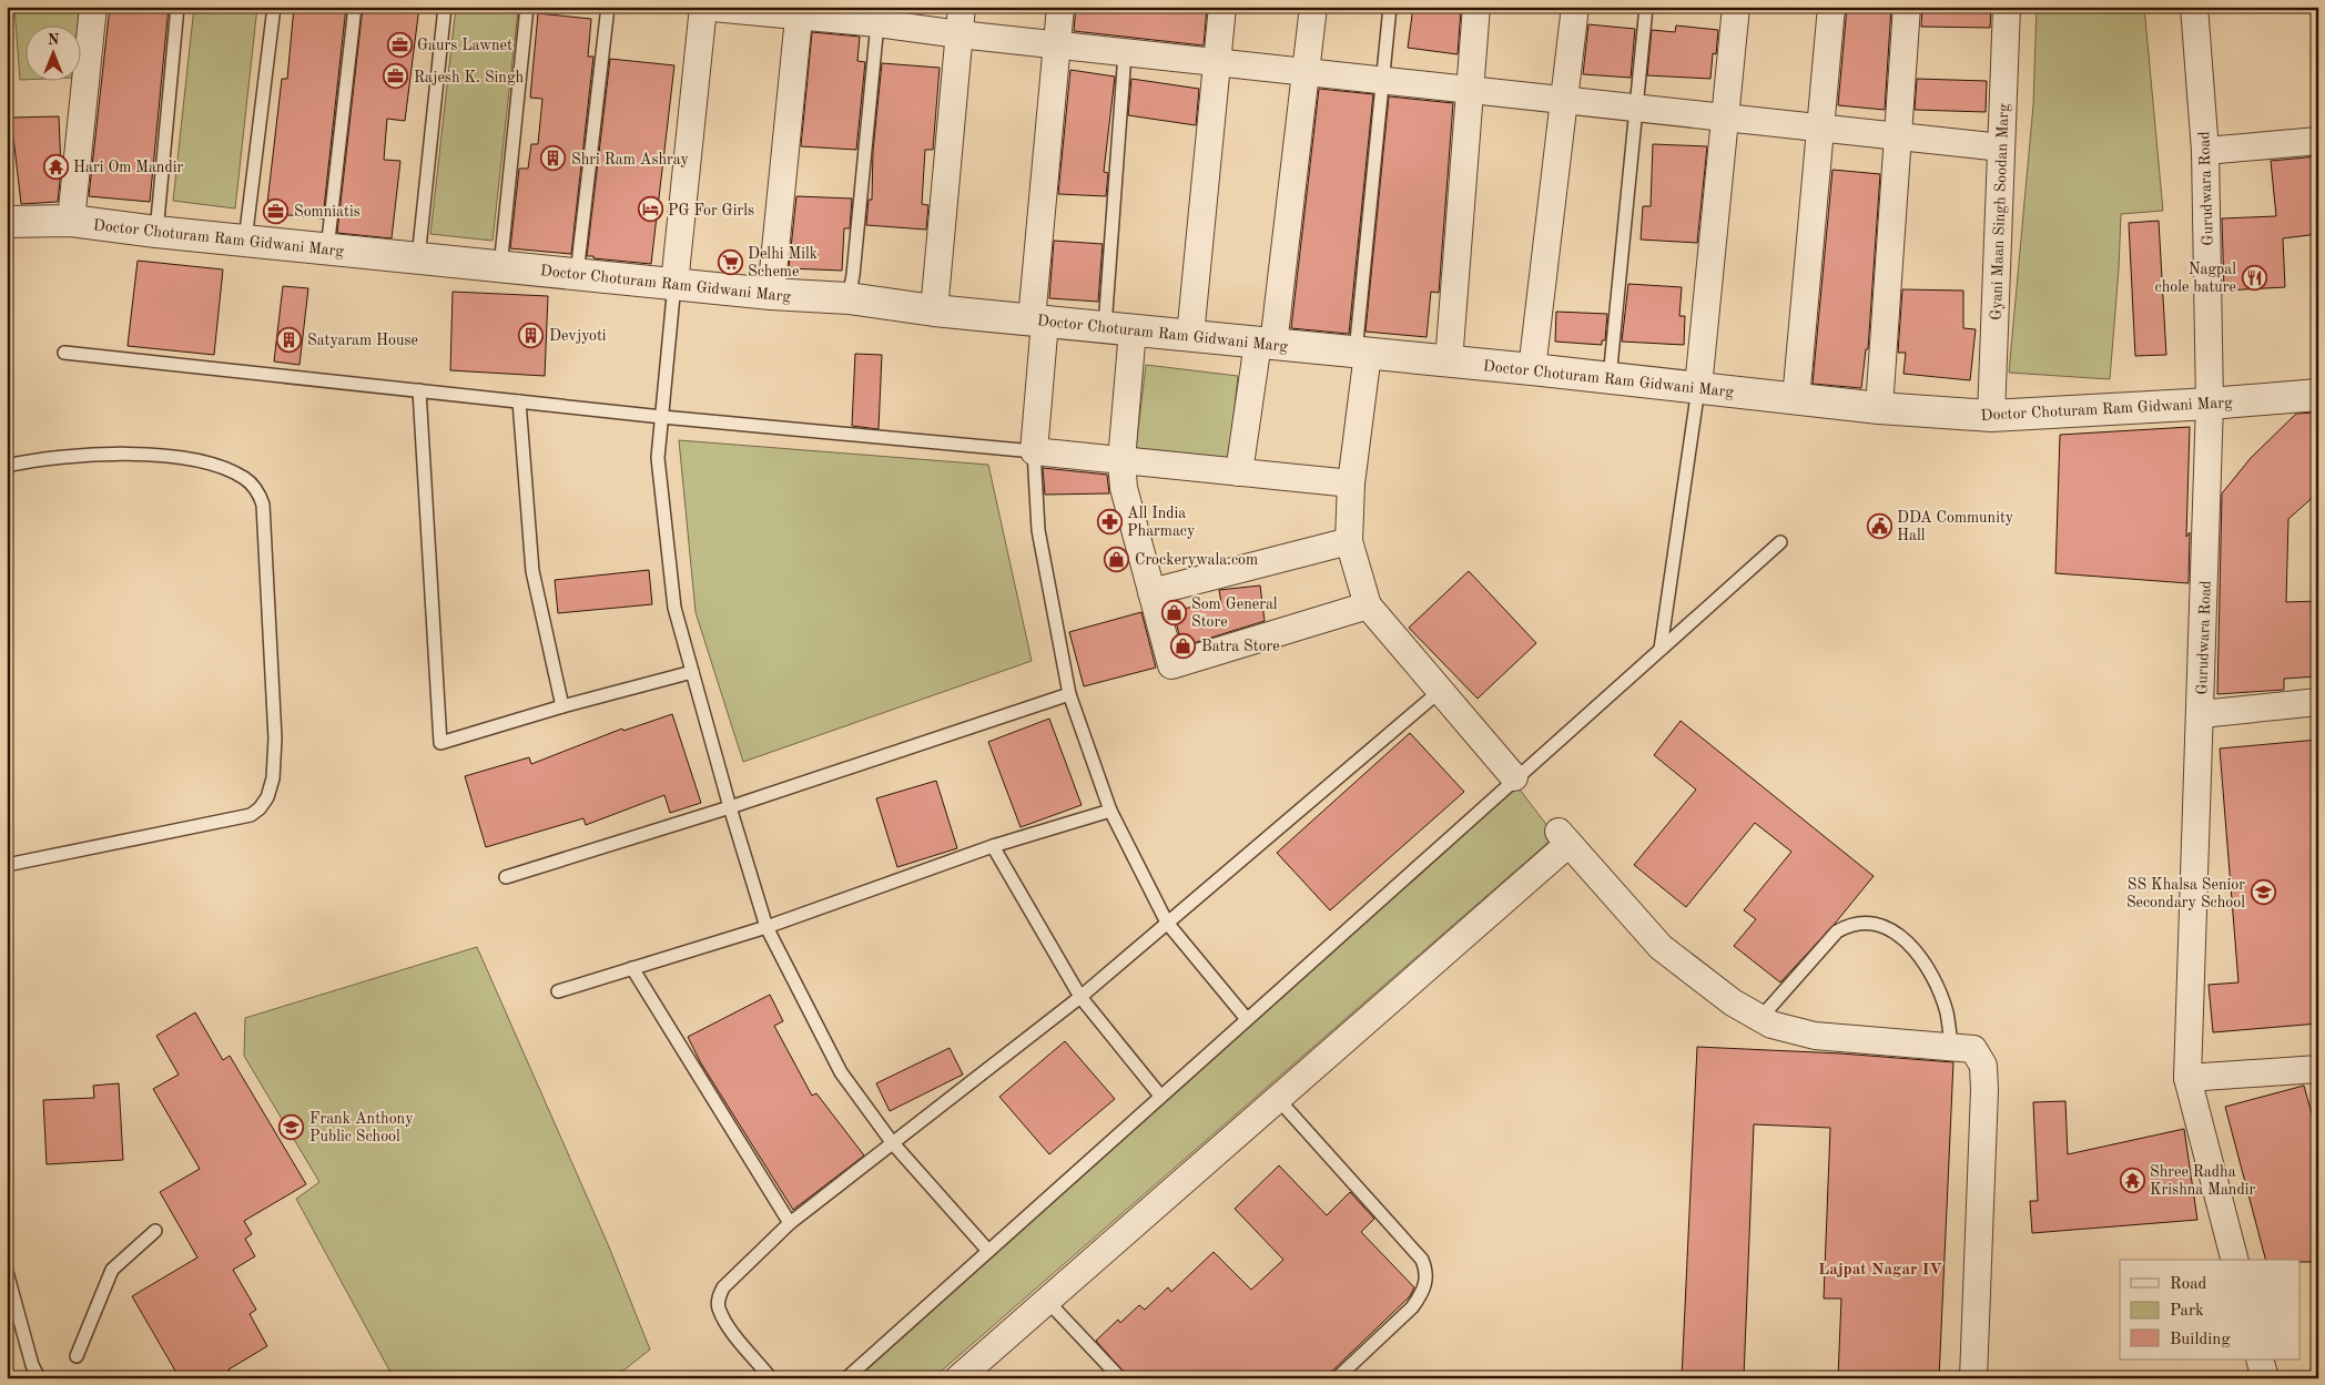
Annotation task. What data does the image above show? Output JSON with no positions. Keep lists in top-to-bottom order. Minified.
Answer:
{"streets":{"street":["Gurudwara Road","Gyani Maan Singh Soodan Marg","Doctor Choturam Ram Gidwani Marg"]},"crossings":[["Gurudwara Road","Doctor Choturam Ram Gidwani Marg"],["Gyani Maan Singh Soodan Marg","Doctor Choturam Ram Gidwani Marg"]],"districts":["Lajpat Nagar IV"],"places":{"office":["Gaurs Lawnet","Rajesh K. Singh","Somniatis"],"building":["Shri Ram Ashray","Devjyoti","Satyaram House"],"temple":["Hari Om Mandir","Shree Radha Krishna Mandir"],"hotel":["PG For Girls"],"supermarket":["Delhi Milk Scheme"],"restaurant":["Nagpal chole bature"],"pharmacy":["All India Pharmacy"],"public building":["DDA Community Hall"],"shop":["Crockerywala.com","Som General Store","Batra Store"],"school or university":["SS Khalsa Senior Secondary School","Frank Anthony Public School"]},"legend":["Road","Park","Building"],"north":"top"}
